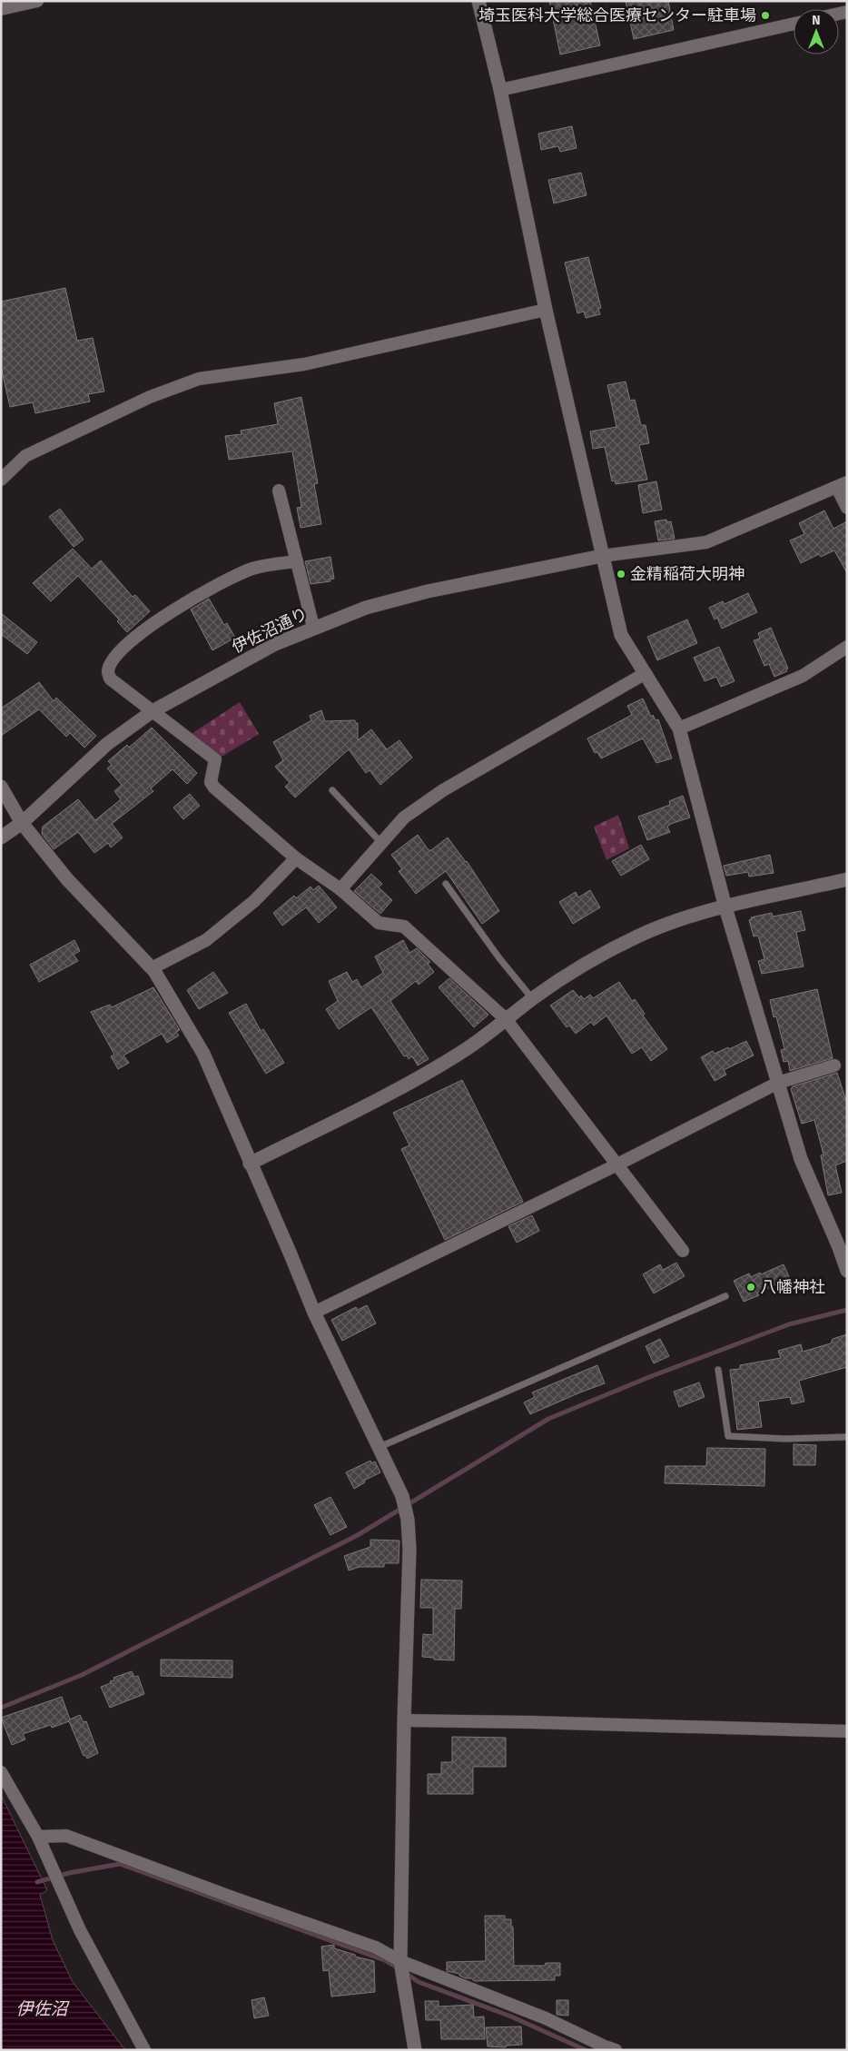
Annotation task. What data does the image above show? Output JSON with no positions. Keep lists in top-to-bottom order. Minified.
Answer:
{"streets":{"street":["伊佐沼通り"]},"water":["伊佐沼"],"places":["埼玉医科大学総合医療センター駐車場","金精稲荷大明神","八幡神社"],"north":"top"}
